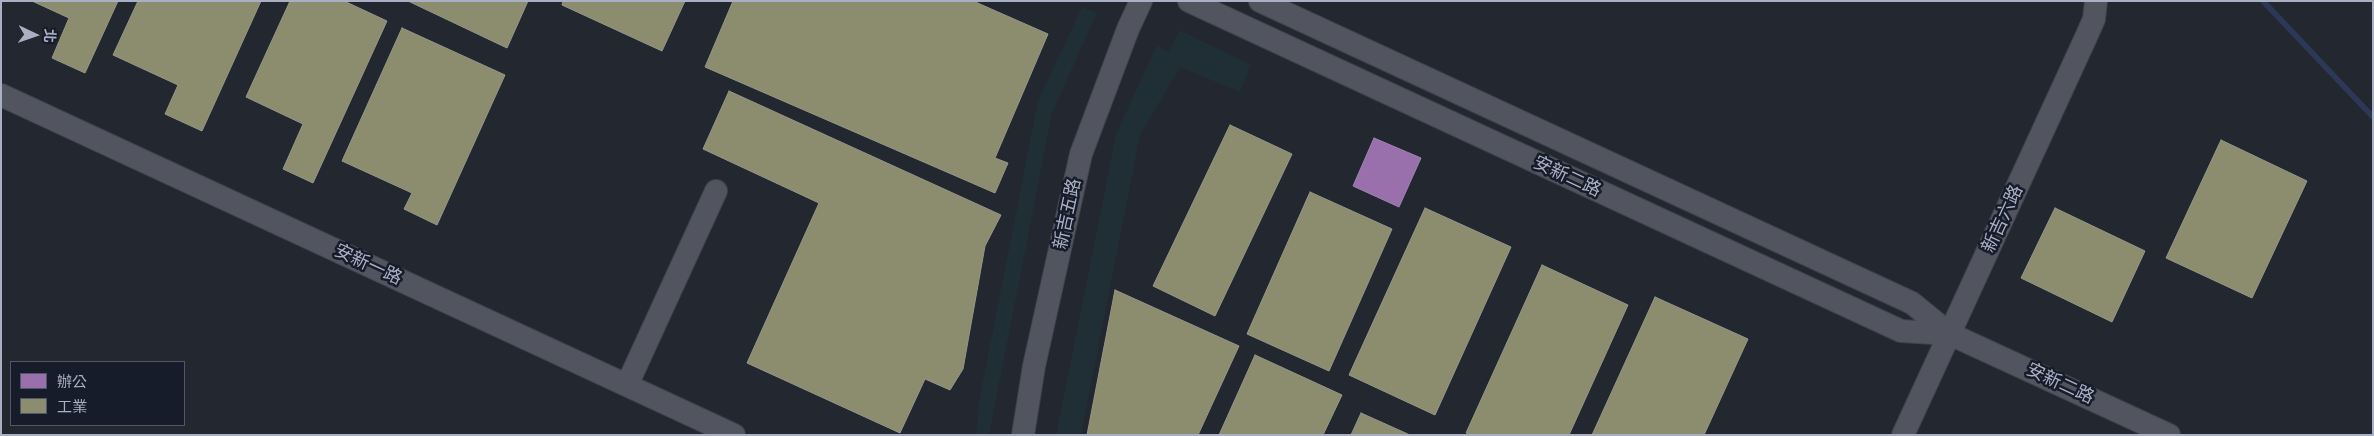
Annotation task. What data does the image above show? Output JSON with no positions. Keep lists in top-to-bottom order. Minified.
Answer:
{"streets":{"street":["安新二路","新吉五路","新吉六路","安新一路"]},"crossings":[["安新二路","新吉六路"]],"legend":["辦公","工業"],"north":"right"}
